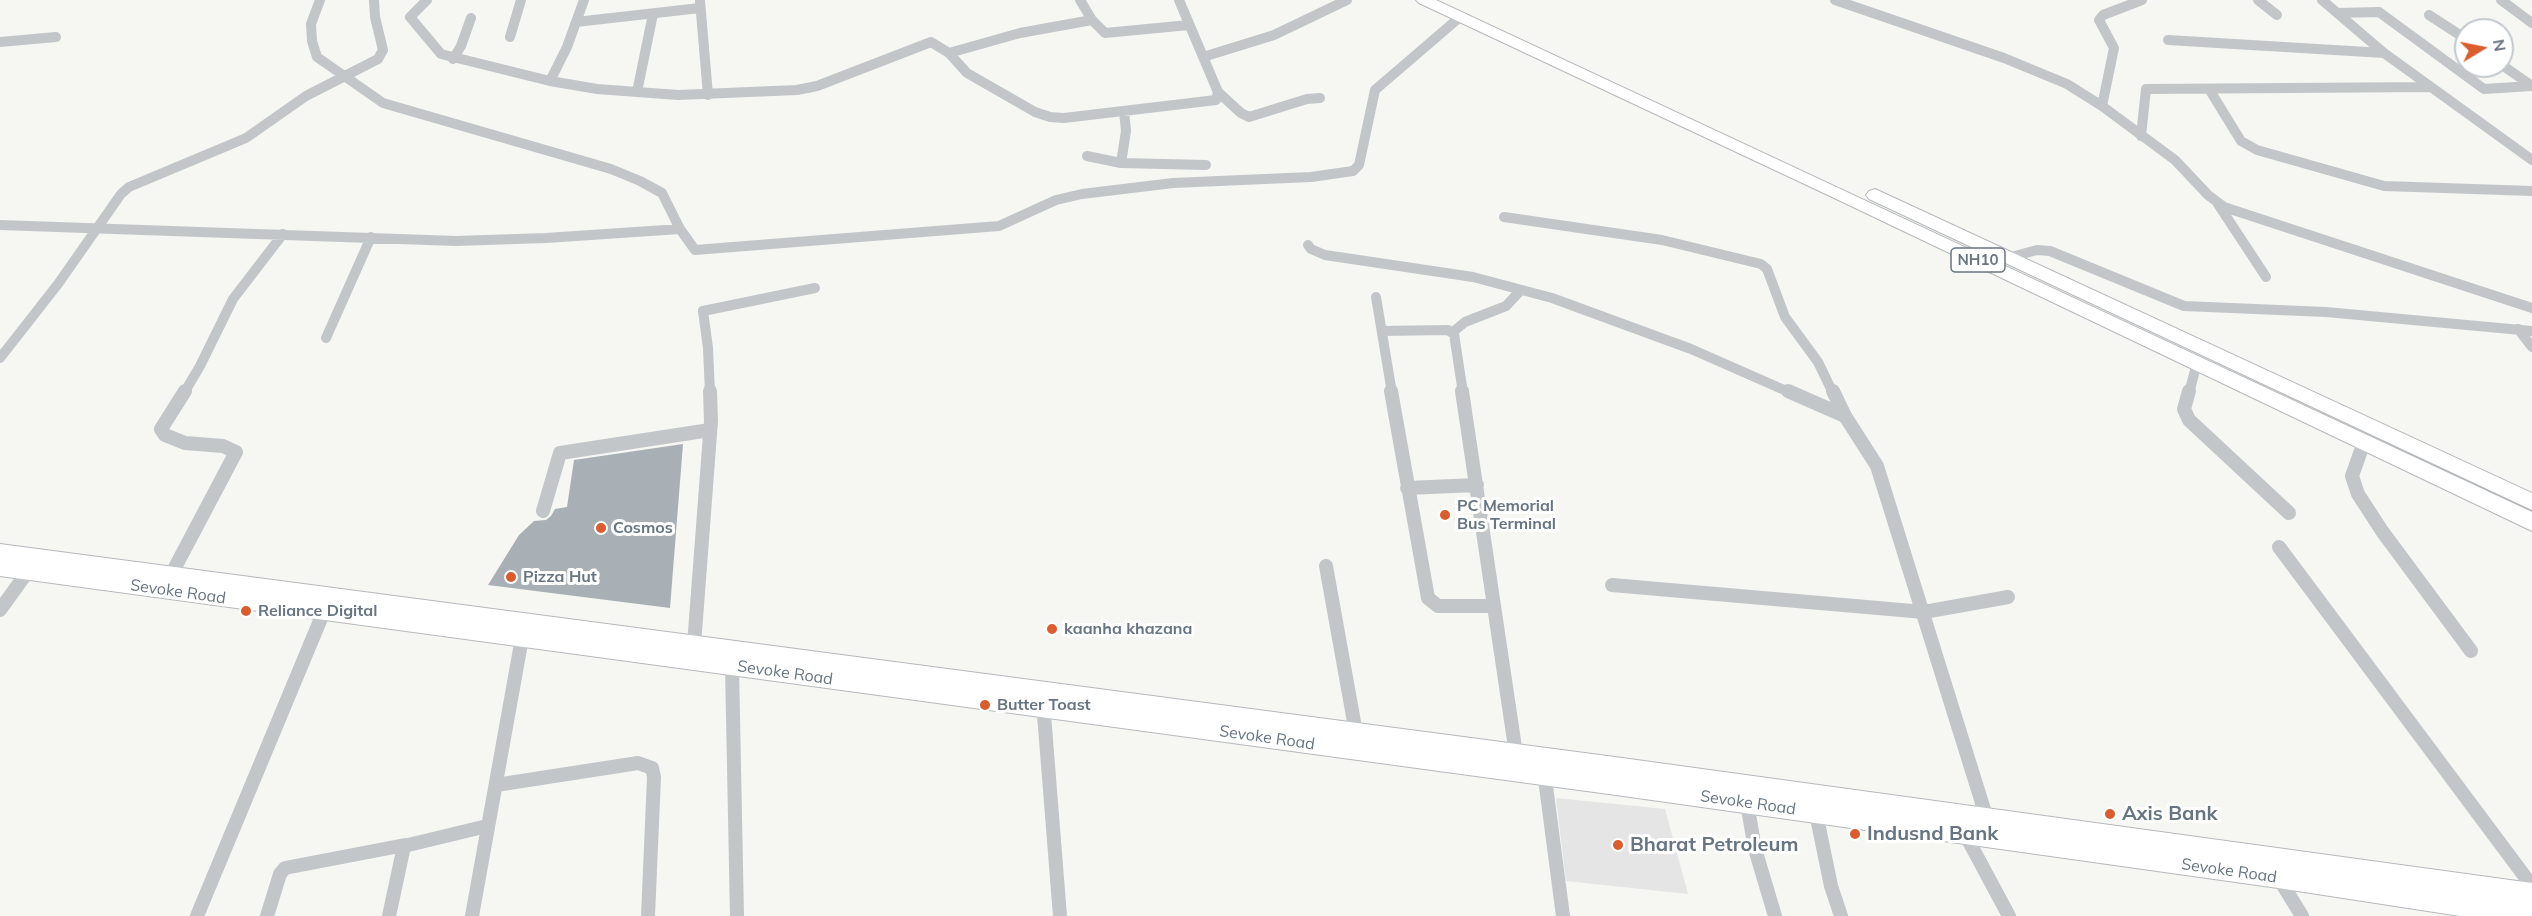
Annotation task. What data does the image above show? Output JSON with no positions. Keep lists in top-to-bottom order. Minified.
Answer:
{"streets":{"highway":["NH10"],"main road":["Sevoke Road"]},"places":["PC Memorial Bus Terminal","Cosmos","Pizza Hut","Reliance Digital","kaanha khazana","Butter Toast","Axis Bank","Indusnd Bank","Bharat Petroleum"],"north":"right"}
